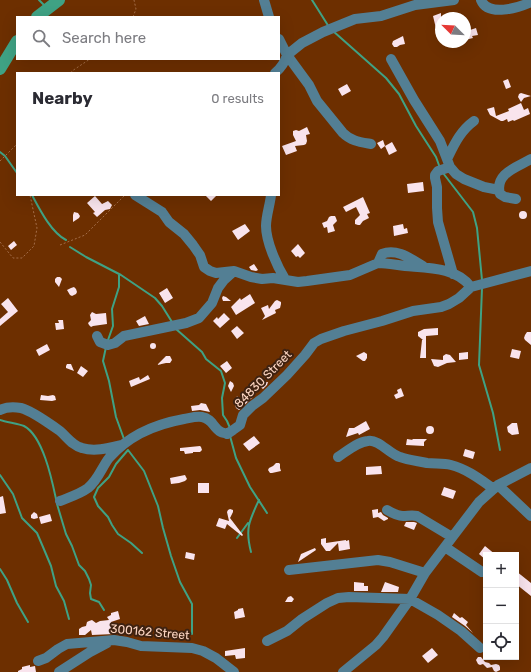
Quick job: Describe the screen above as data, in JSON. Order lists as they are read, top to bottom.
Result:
{
  "streets": {
    "street": ["84830 Street", "300162 Street"]
  },
  "north": "top left",
  "page": {
    "search": "Search here",
    "heading": ["Nearby", "0 results"],
    "map_buttons": ["+", "−"]
  }
}
